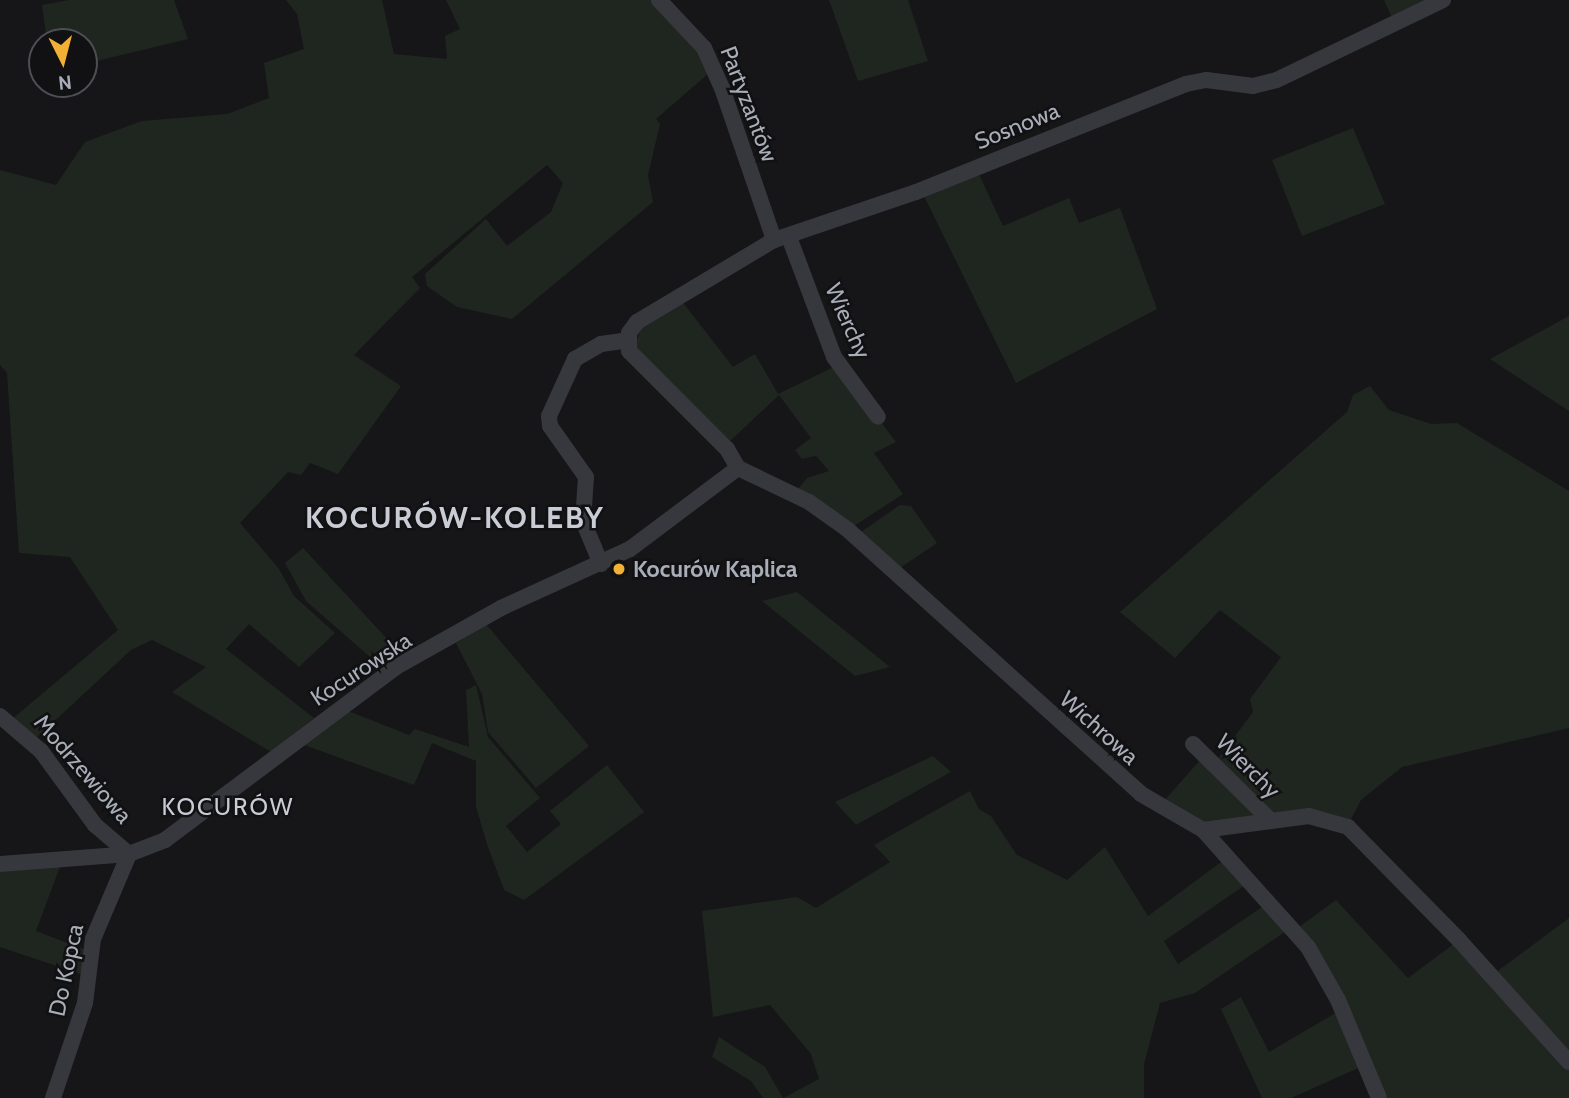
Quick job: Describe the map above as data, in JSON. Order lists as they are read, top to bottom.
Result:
{
  "streets": {
    "street": [
      "Partyzantów",
      "Sosnowa",
      "Wierchy",
      "Kocurowska",
      "Wichrowa",
      "Modrzewiowa",
      "Do Kopca"
    ]
  },
  "crossings": [
    ["Partyzantów", "Sosnowa"],
    ["Partyzantów", "Wierchy"],
    ["Sosnowa", "Wierchy"],
    ["Sosnowa", "Wichrowa"],
    ["Kocurowska", "Wichrowa"],
    ["Kocurowska", "Modrzewiowa"],
    ["Kocurowska", "Do Kopca"],
    ["Modrzewiowa", "Do Kopca"]
  ],
  "districts": ["KOCURÓW-KOLEBY", "KOCURÓW"],
  "places": ["Kocurów Kaplica"],
  "north": "bottom"
}
